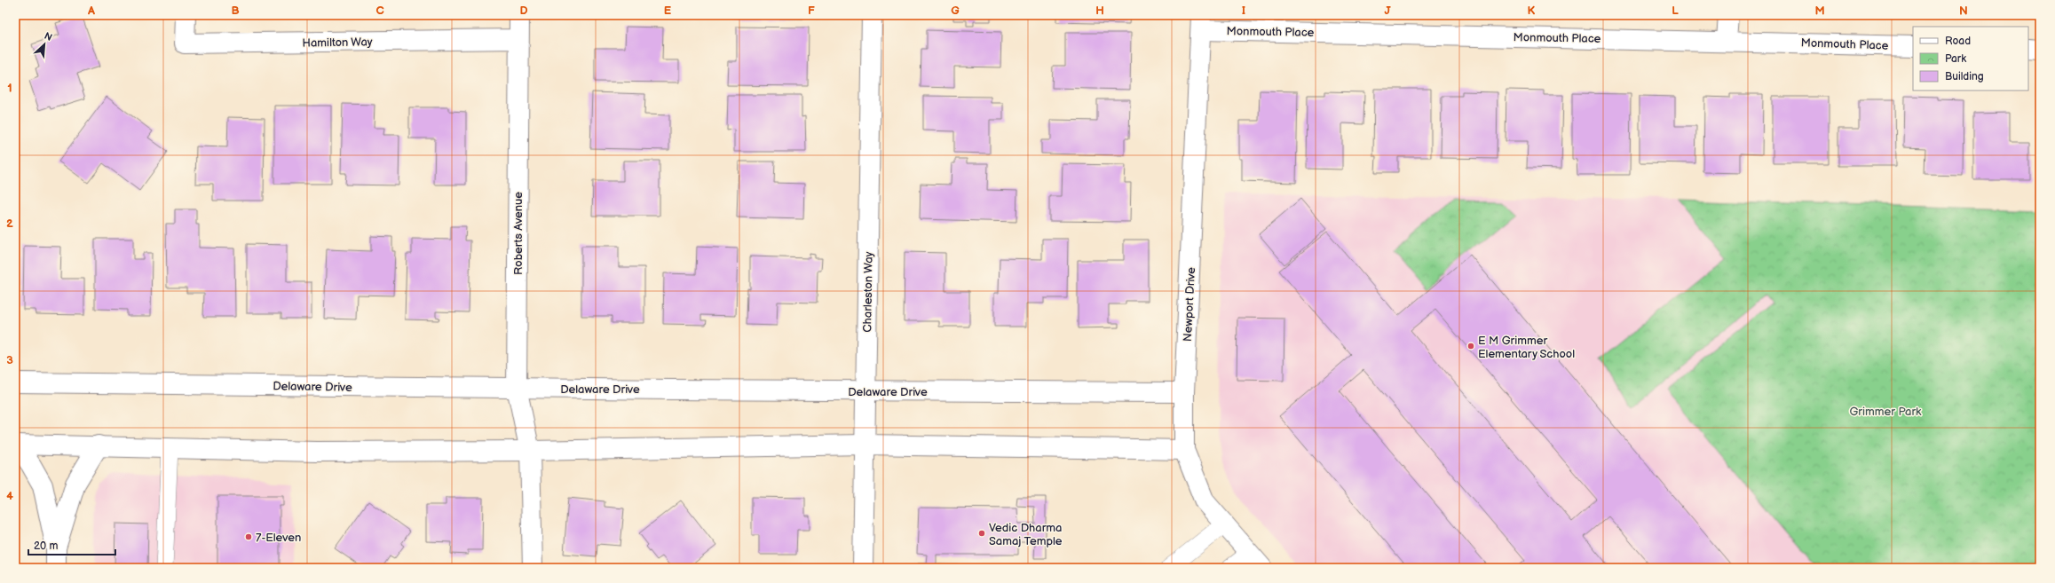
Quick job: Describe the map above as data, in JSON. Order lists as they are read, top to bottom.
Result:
{
  "streets": {
    "street": [
      "Monmouth Place",
      "Hamilton Way",
      "Roberts Avenue",
      "Charleston Way",
      "Newport Drive",
      "Delaware Drive"
    ]
  },
  "crossings": [
    ["Monmouth Place", "Newport Drive"],
    ["Hamilton Way", "Roberts Avenue"],
    ["Roberts Avenue", "Delaware Drive"],
    ["Charleston Way", "Delaware Drive"],
    ["Newport Drive", "Delaware Drive"]
  ],
  "parks": ["Grimmer Park"],
  "places": ["E M Grimmer Elementary School", "Vedic Dharma Samaj Temple", "7-Eleven"],
  "legend": ["Road", "Park", "Building"],
  "scale_bar": "20 m",
  "north": "top right",
  "grid": {
    "columns": [
      "A",
      "B",
      "C",
      "D",
      "E",
      "F",
      "G",
      "H",
      "I",
      "J",
      "K",
      "L",
      "M",
      "N"
    ],
    "rows": [
      "1",
      "2",
      "3",
      "4"
    ]
  }
}
